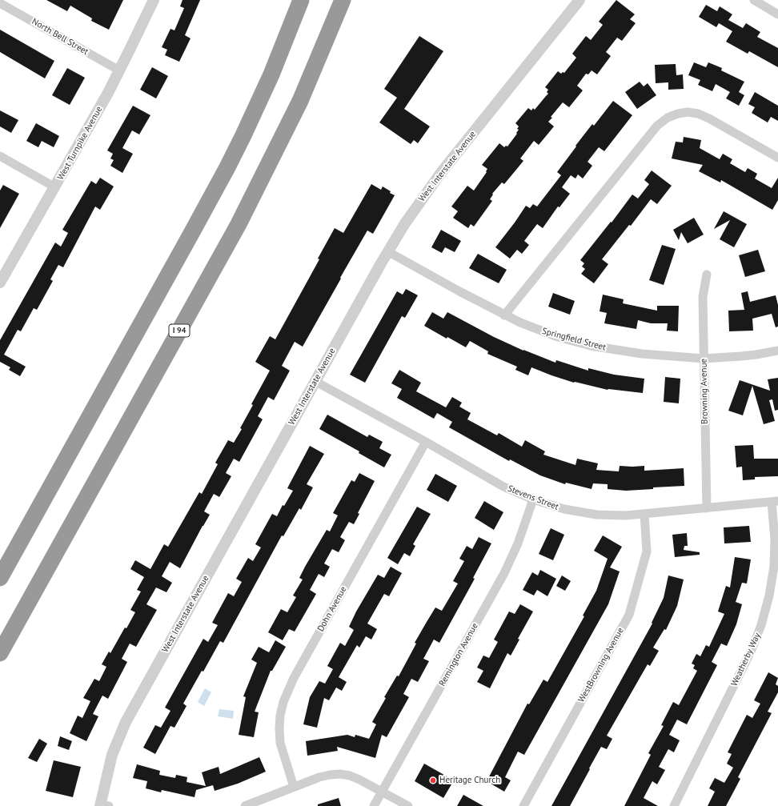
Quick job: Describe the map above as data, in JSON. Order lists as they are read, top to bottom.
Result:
{
  "streets": {
    "highway": ["I 94"],
    "street": [
      "North Bell Street",
      "West Turnpike Avenue",
      "West Interstate Avenue",
      "Springfield Street",
      "Browning Avenue",
      "Stevens Street",
      "Dohn Avenue",
      "Remington Avenue",
      "Weatherby Way",
      "WestBrowning Avenue"
    ]
  },
  "crossings": [
    ["North Bell Street", "West Turnpike Avenue"],
    ["West Interstate Avenue", "Springfield Street"],
    ["West Interstate Avenue", "Stevens Street"],
    ["Springfield Street", "Browning Avenue"],
    ["Browning Avenue", "Stevens Street"],
    ["Stevens Street", "Dohn Avenue"],
    ["Stevens Street", "Remington Avenue"],
    ["Stevens Street", "Weatherby Way"],
    ["Stevens Street", "WestBrowning Avenue"]
  ],
  "places": ["Heritage Church"]
}
